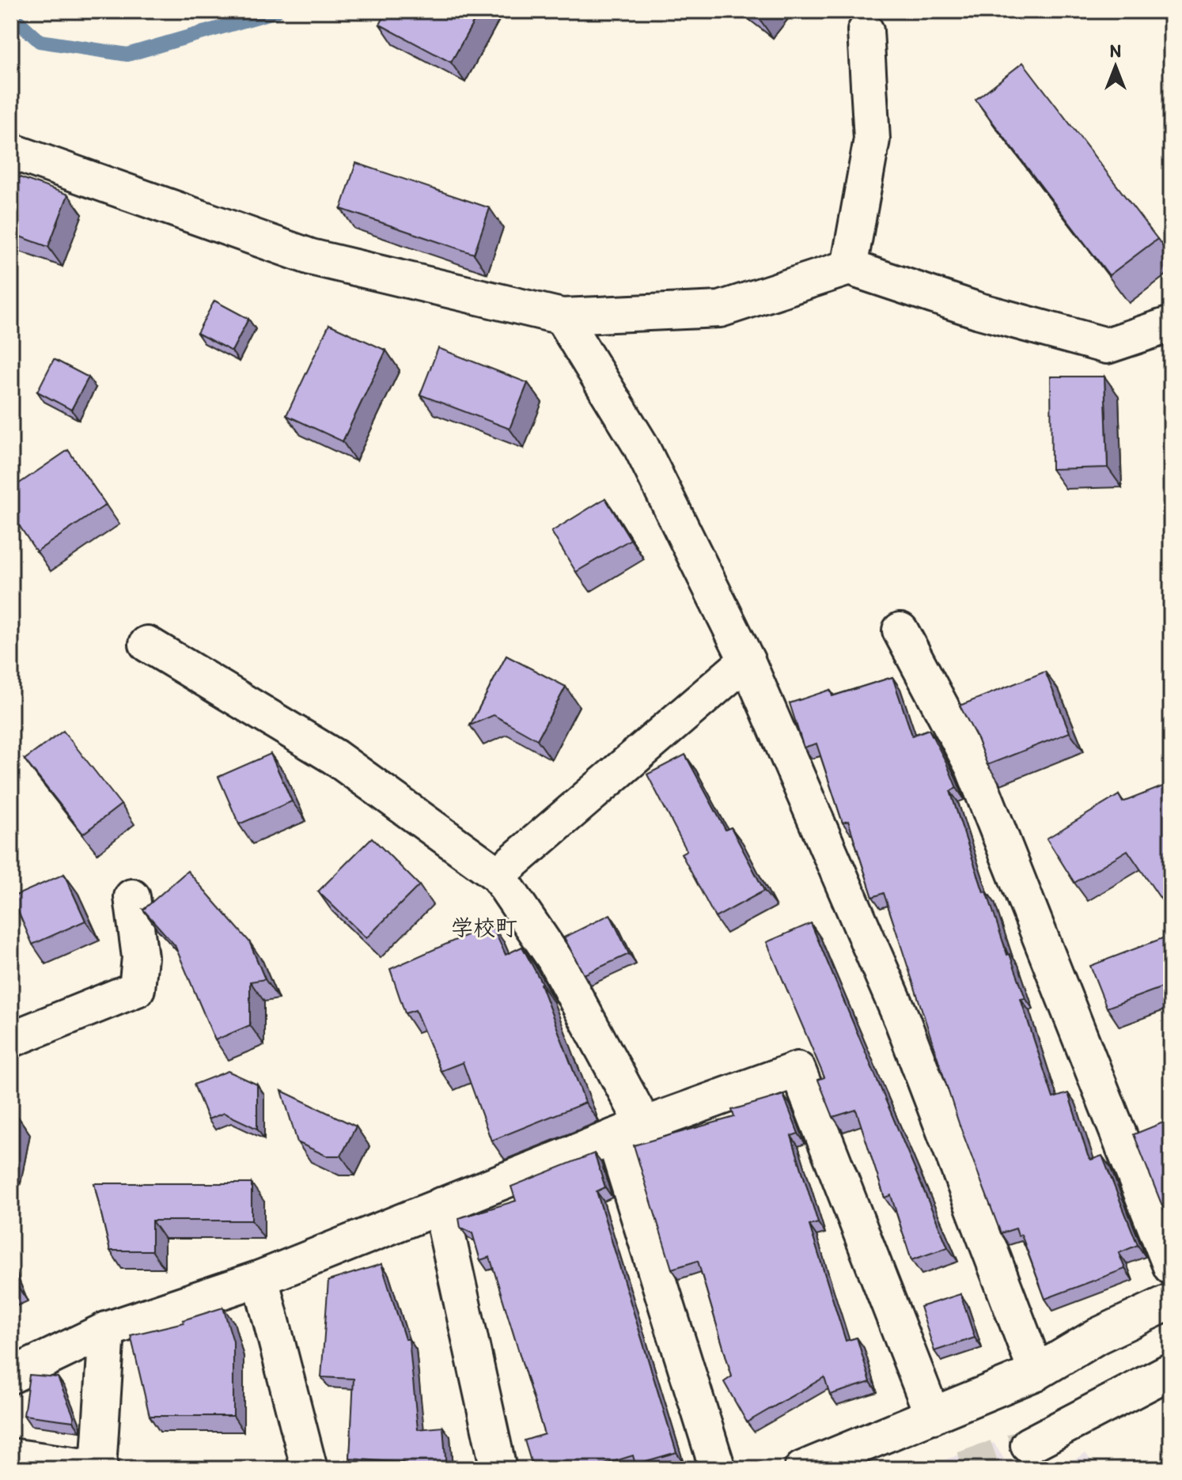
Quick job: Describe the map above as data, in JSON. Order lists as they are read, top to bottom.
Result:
{
  "districts": ["学校町"],
  "north": "top"
}
